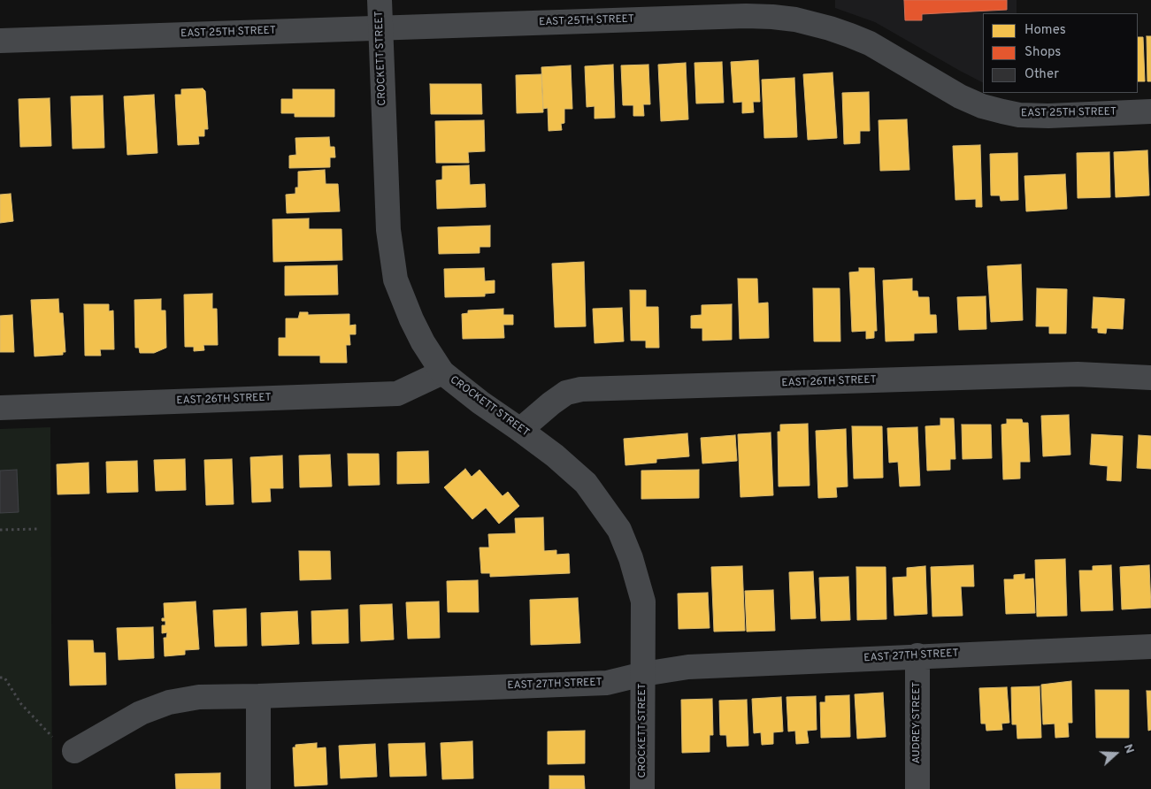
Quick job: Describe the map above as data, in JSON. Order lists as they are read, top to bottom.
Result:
{
  "streets": {
    "street": [
      "EAST 25TH STREET",
      "CROCKETT STREET",
      "EAST 26TH STREET",
      "EAST 27TH STREET",
      "AUDREY STREET"
    ]
  },
  "crossings": [
    ["EAST 25TH STREET", "CROCKETT STREET"],
    ["CROCKETT STREET", "EAST 26TH STREET"],
    ["CROCKETT STREET", "EAST 27TH STREET"],
    ["EAST 27TH STREET", "AUDREY STREET"]
  ],
  "legend": ["Homes", "Shops", "Other"],
  "north": "right"
}
